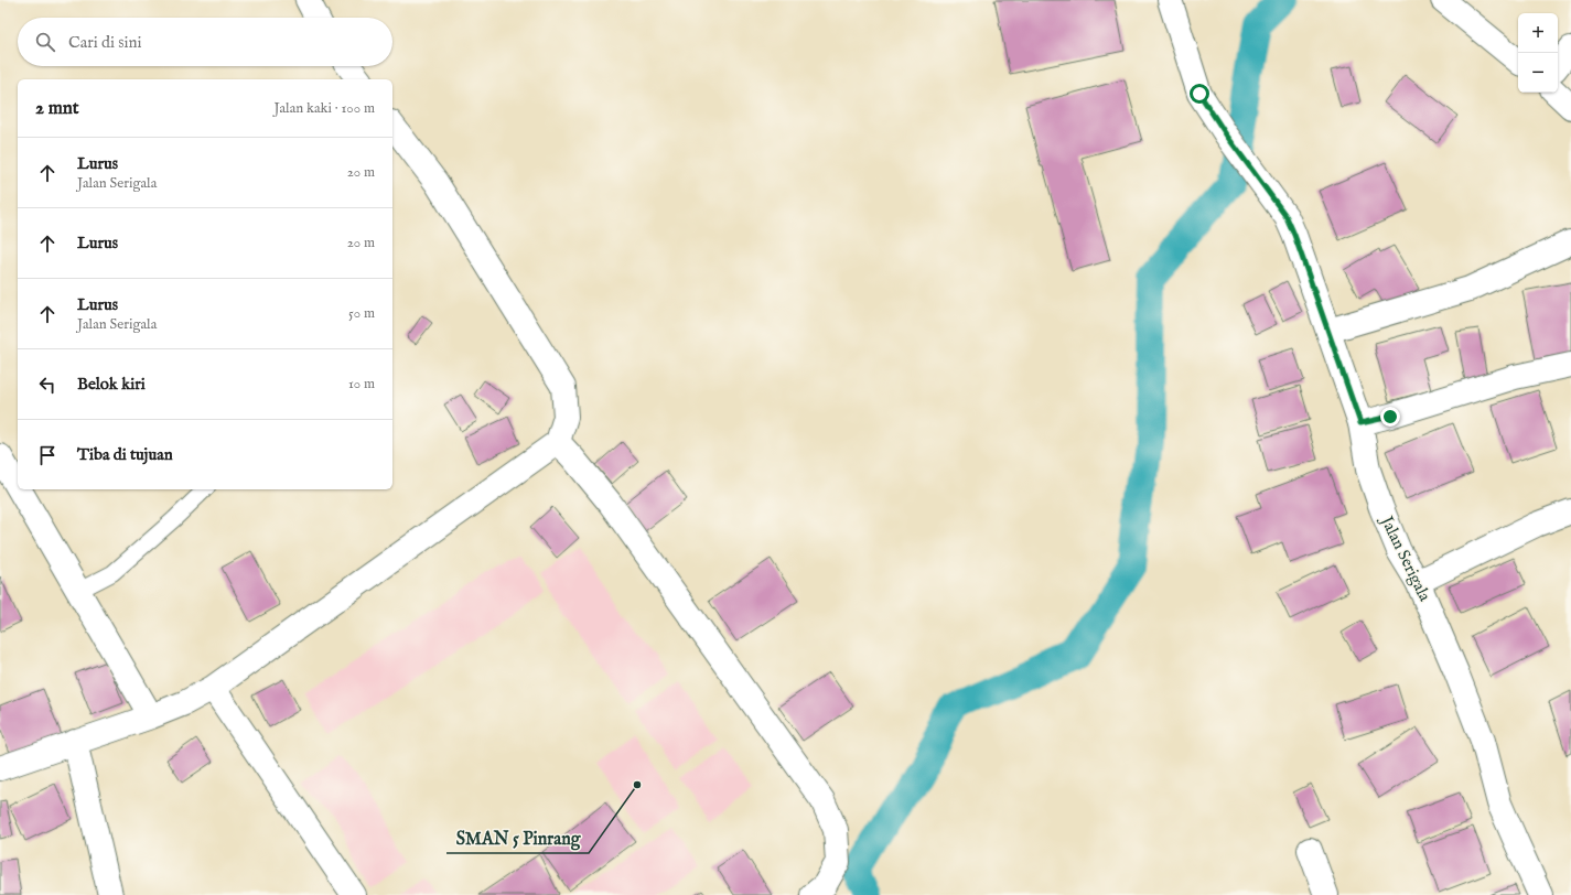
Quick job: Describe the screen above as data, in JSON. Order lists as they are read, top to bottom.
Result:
{
  "streets": {
    "street": ["Jalan Serigala"]
  },
  "places": ["SMAN 5 Pinrang"],
  "page": {
    "map_buttons": ["+", "−"],
    "search": "Cari di sini",
    "heading": ["2 mnt", "Jalan kaki · 100 m"],
    "list": [
      ["Lurus", "Jalan Serigala", "20 m"],
      ["Lurus", "20 m"],
      ["Lurus", "Jalan Serigala", "50 m"],
      ["Belok kiri", "10 m"],
      "Tiba di tujuan"
    ]
  }
}
